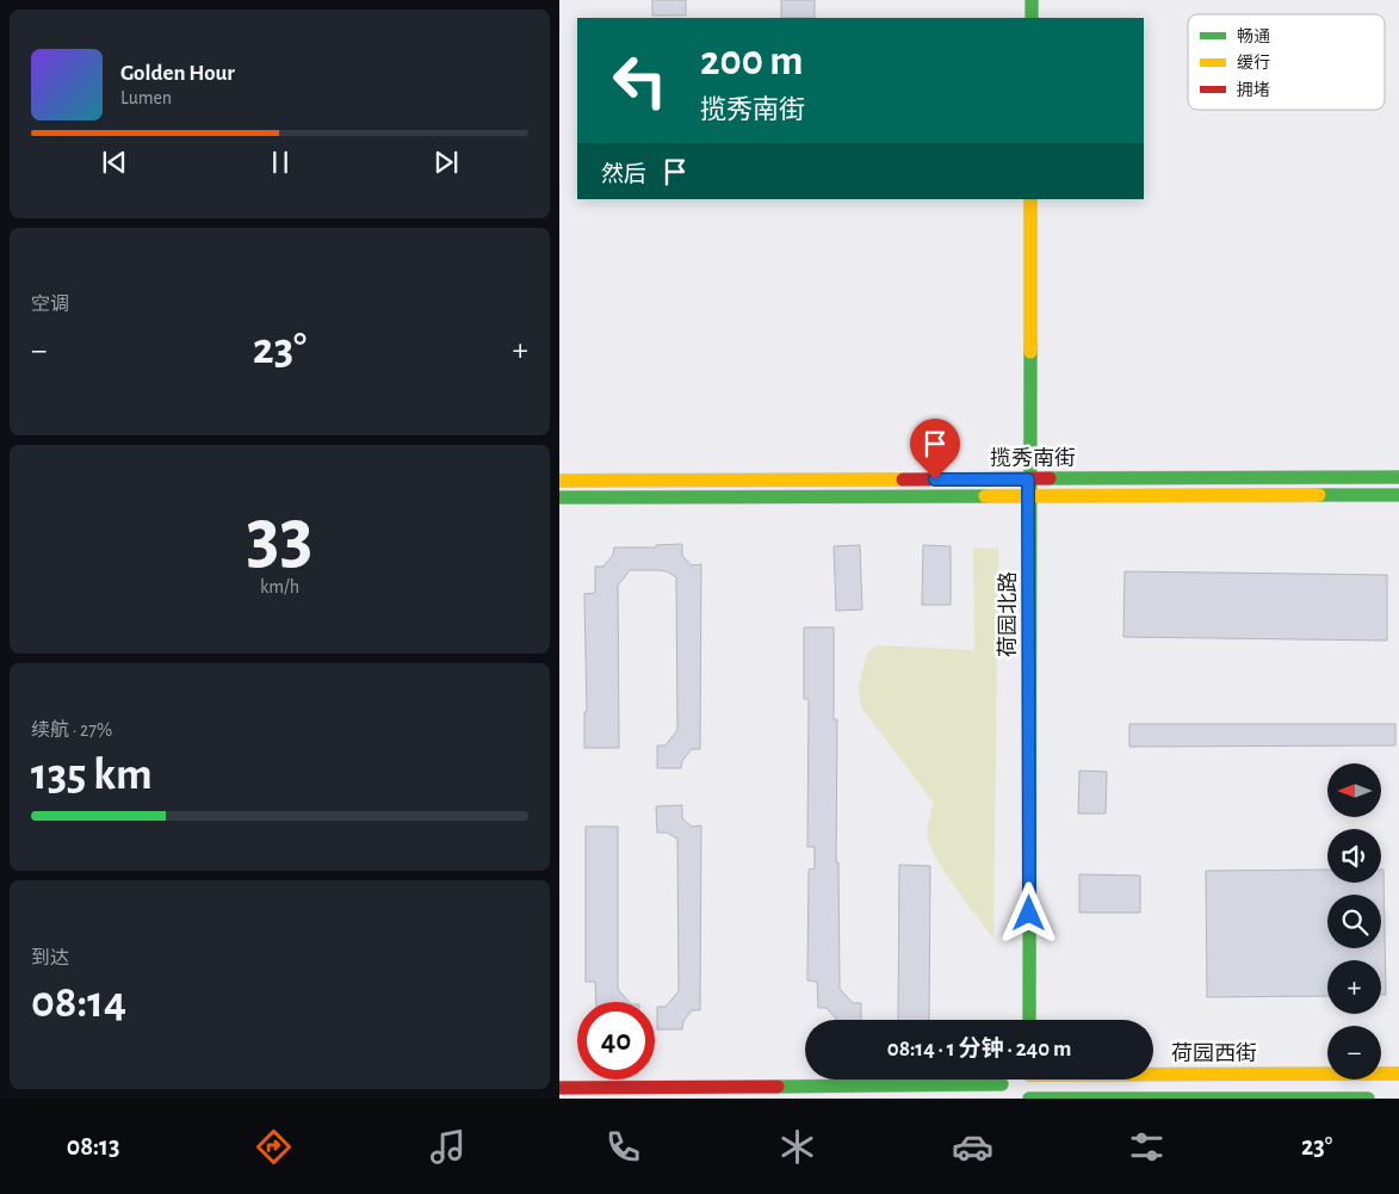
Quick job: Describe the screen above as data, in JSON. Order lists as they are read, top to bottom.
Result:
{
  "streets": {
    "street": ["揽秀南街", "荷园北路", "荷园西街"]
  },
  "crossings": [
    ["揽秀南街", "荷园北路"]
  ],
  "legend": ["畅通", "缓行", "拥堵"],
  "north": "left",
  "page": {
    "turn": ["200 m", "揽秀南街"],
    "song": ["Golden Hour", "Lumen"],
    "then": "然后",
    "tile": [
      "空调",
      ["33", "km/h"],
      ["续航 · 27%", "135 km"],
      ["到达", "08:14"]
    ],
    "heat": ["−", "23°", "+"],
    "map_buttons": ["+", "−"],
    "limit": "40",
    "trip": "08:14 · 1 分钟 · 240 m",
    "tabs": ["08:13", "23°"]
  }
}
